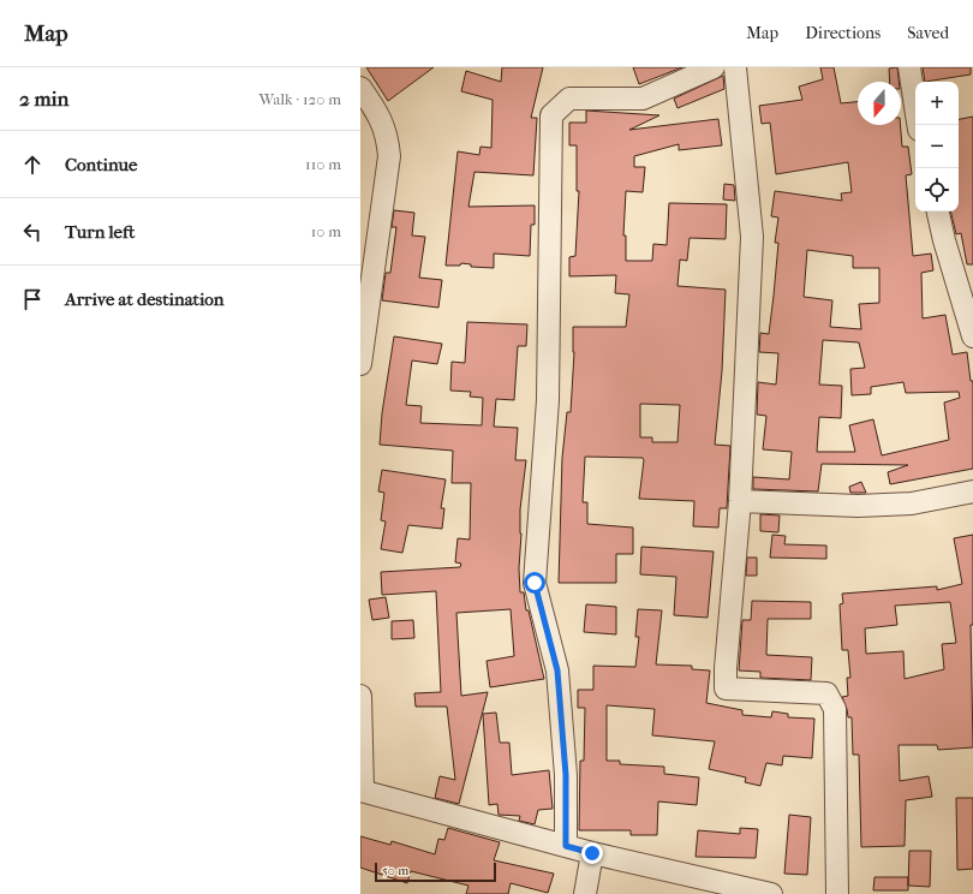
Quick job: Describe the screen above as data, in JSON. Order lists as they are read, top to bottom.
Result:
{
  "scale_bar": "50 m",
  "north": "bottom",
  "page": {
    "header": "Map",
    "nav": ["Map", "Directions", "Saved"],
    "heading": ["2 min", "Walk · 120 m"],
    "map_buttons": ["+", "−"],
    "list": [
      ["Continue", "110 m"],
      ["Turn left", "10 m"],
      "Arrive at destination"
    ],
    "scale": "50 m"
  }
}
